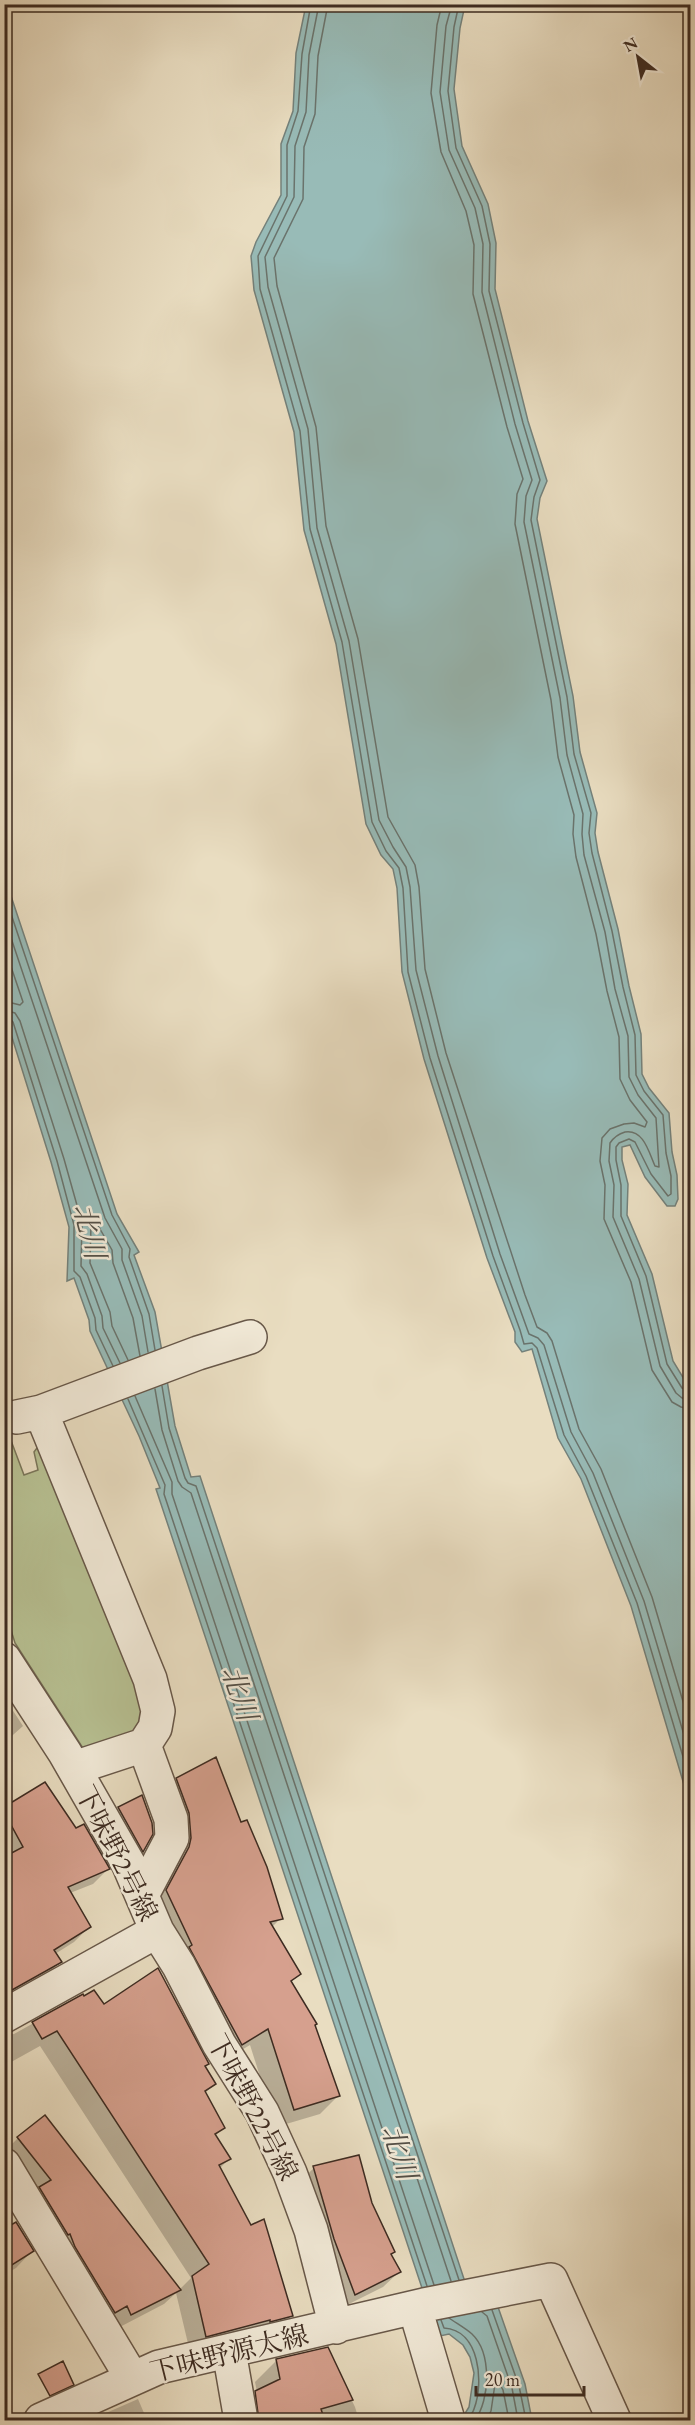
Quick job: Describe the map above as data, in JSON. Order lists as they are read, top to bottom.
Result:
{
  "streets": {
    "street": ["下味野2号線", "下味野22号線", "下味野源太線"]
  },
  "crossings": [
    ["下味野2号線", "下味野22号線"],
    ["下味野22号線", "下味野源太線"]
  ],
  "water": ["北川"],
  "scale_bar": "20 m",
  "north": "top left"
}
